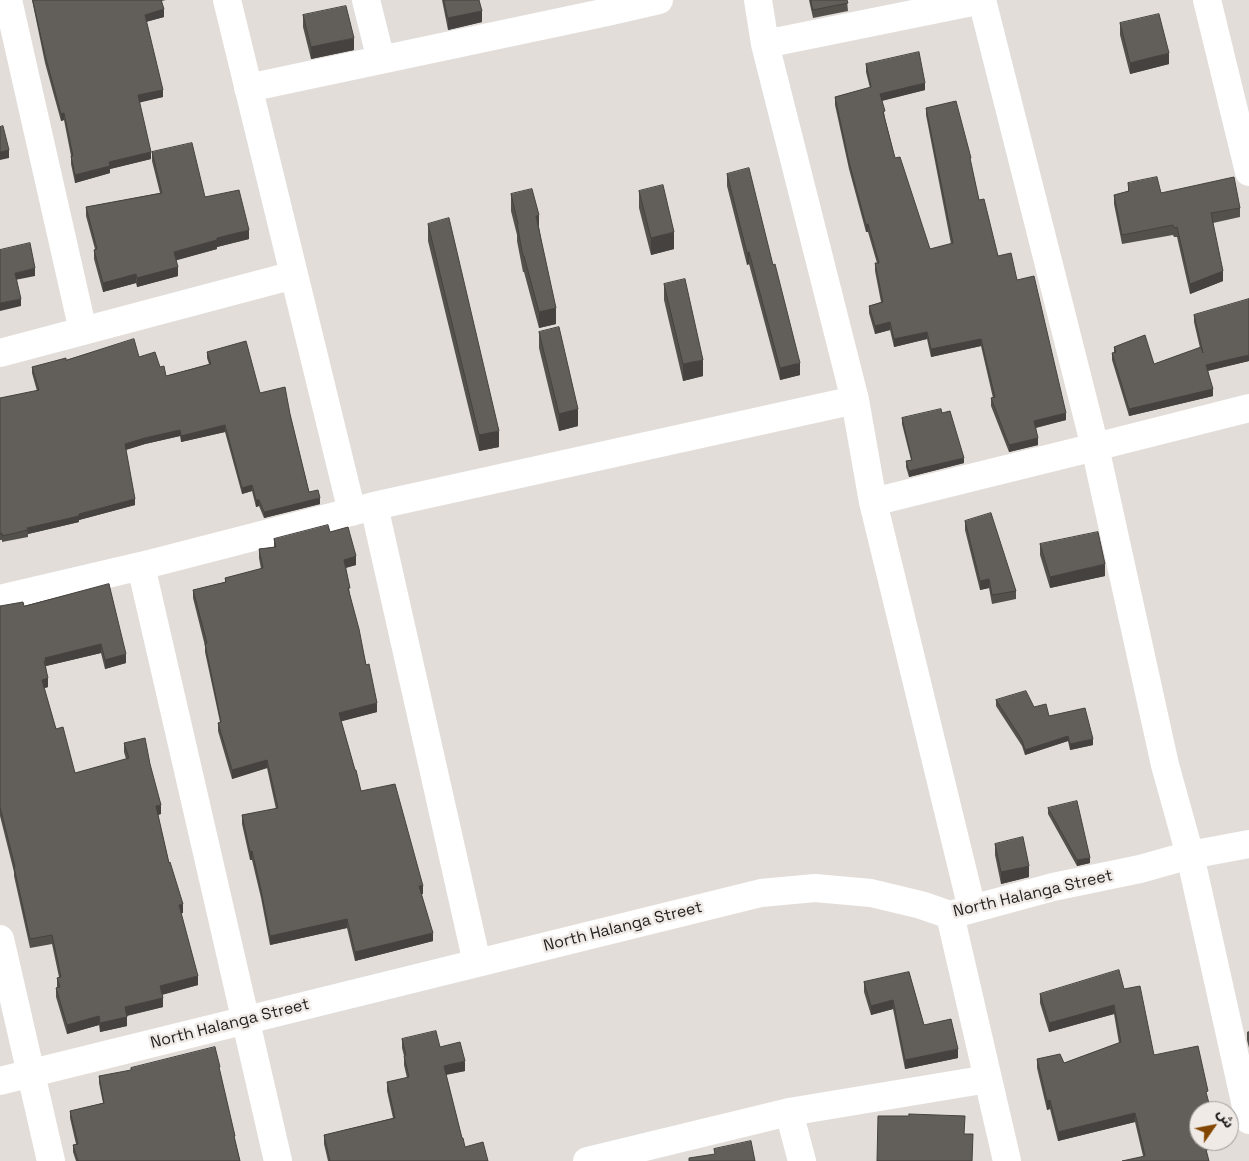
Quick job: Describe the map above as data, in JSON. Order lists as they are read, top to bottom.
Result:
{
  "streets": {
    "street": ["North Halanga Street"]
  },
  "north": "top right"
}
